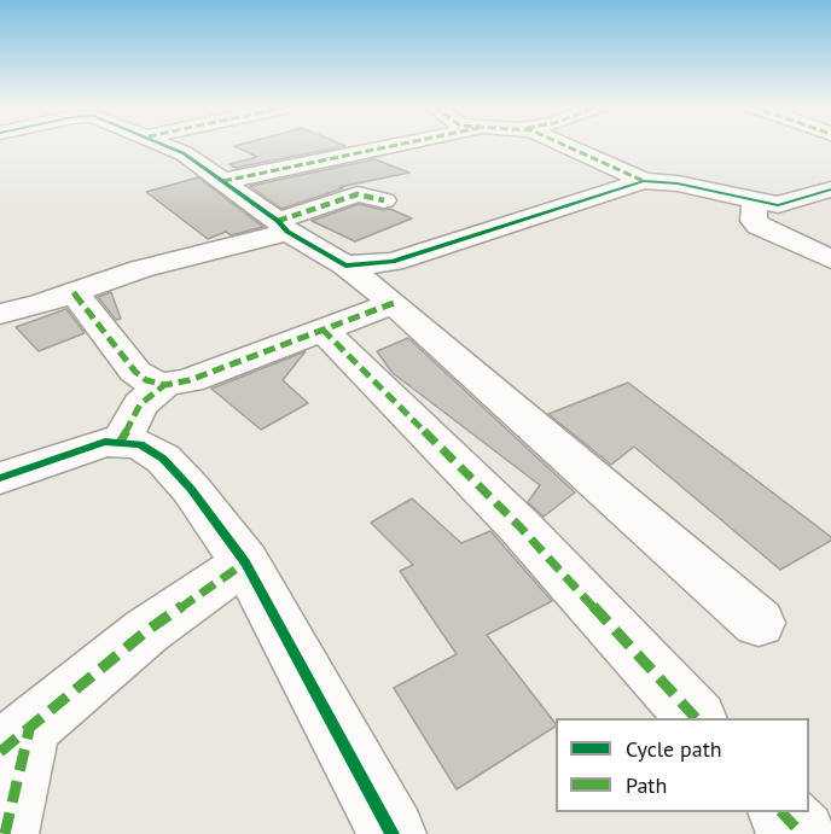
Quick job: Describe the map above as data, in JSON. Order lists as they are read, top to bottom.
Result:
{
  "legend": ["Cycle path", "Path"]
}
